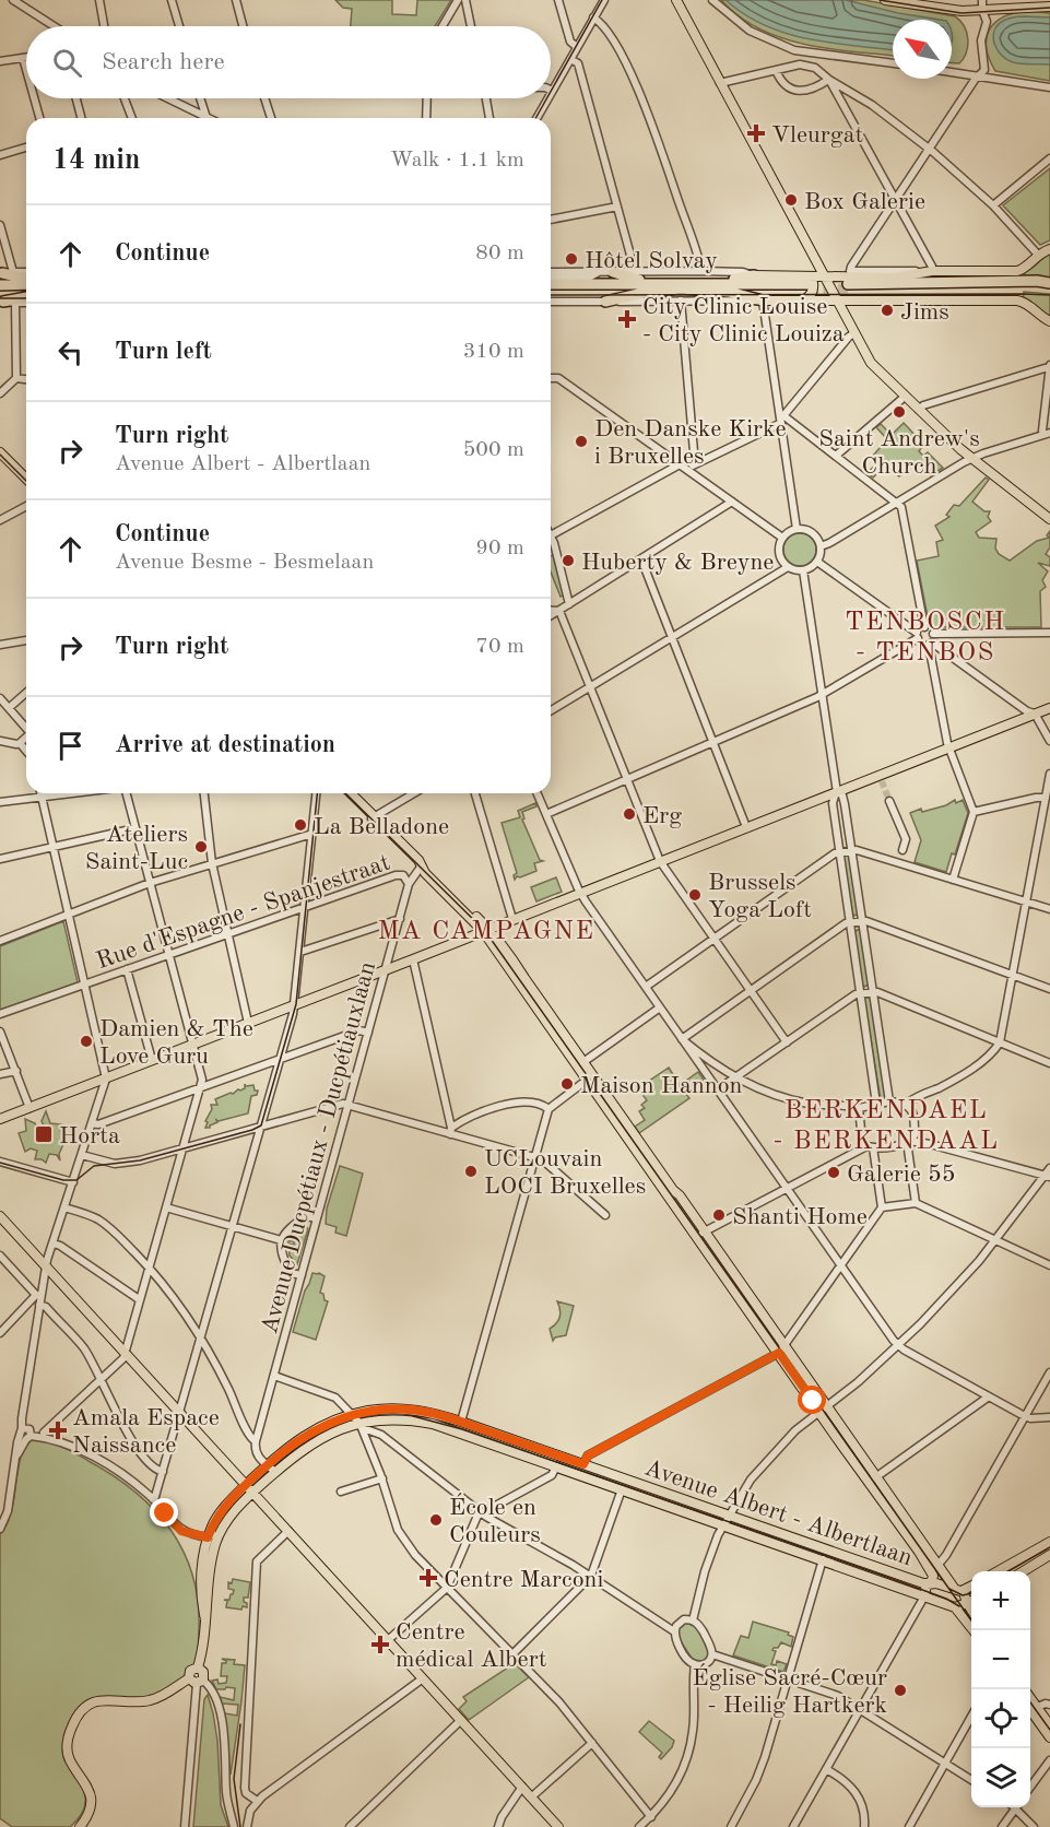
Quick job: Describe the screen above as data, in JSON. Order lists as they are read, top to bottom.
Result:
{
  "streets": {
    "main road": ["Avenue Albert - Albertlaan"],
    "street": ["Rue d'Espagne - Spanjestraat", "Avenue Ducpétiaux - Ducpétiauxlaan"]
  },
  "crossings": [
    ["Rue d'Espagne - Spanjestraat", "Avenue Ducpétiaux - Ducpétiauxlaan"]
  ],
  "districts": ["TENBOSCH - TENBOS", "MA CAMPAGNE", "BERKENDAEL - BERKENDAAL"],
  "places": {
    "health": [
      "Vleurgat",
      "City Clinic Louise - City Clinic Louiza",
      "Amala Espace Naissance",
      "Centre Marconi",
      "Centre médical Albert"
    ],
    "other": [
      "Box Galerie",
      "Hôtel Solvay",
      "Jims",
      "Saint Andrew's Church",
      "Den Danske Kirke i Bruxelles",
      "Huberty & Breyne",
      "Erg",
      "La Belladone",
      "Ateliers Saint-Luc",
      "Brussels Yoga Loft",
      "Damien & The Love Guru",
      "Maison Hannon",
      "UCLouvain LOCI Bruxelles",
      "Galerie 55",
      "Shanti Home",
      "École en Couleurs",
      "Église Sacré-Cœur - Heilig Hartkerk"
    ],
    "transit": ["Horta"]
  },
  "north": "top left",
  "page": {
    "search": "Search here",
    "heading": ["14 min", "Walk · 1.1 km"],
    "list": [
      ["Continue", "80 m"],
      ["Turn left", "310 m"],
      ["Turn right", "Avenue Albert - Albertlaan", "500 m"],
      ["Continue", "Avenue Besme - Besmelaan", "90 m"],
      ["Turn right", "70 m"],
      "Arrive at destination"
    ],
    "map_buttons": ["+", "−"]
  }
}
